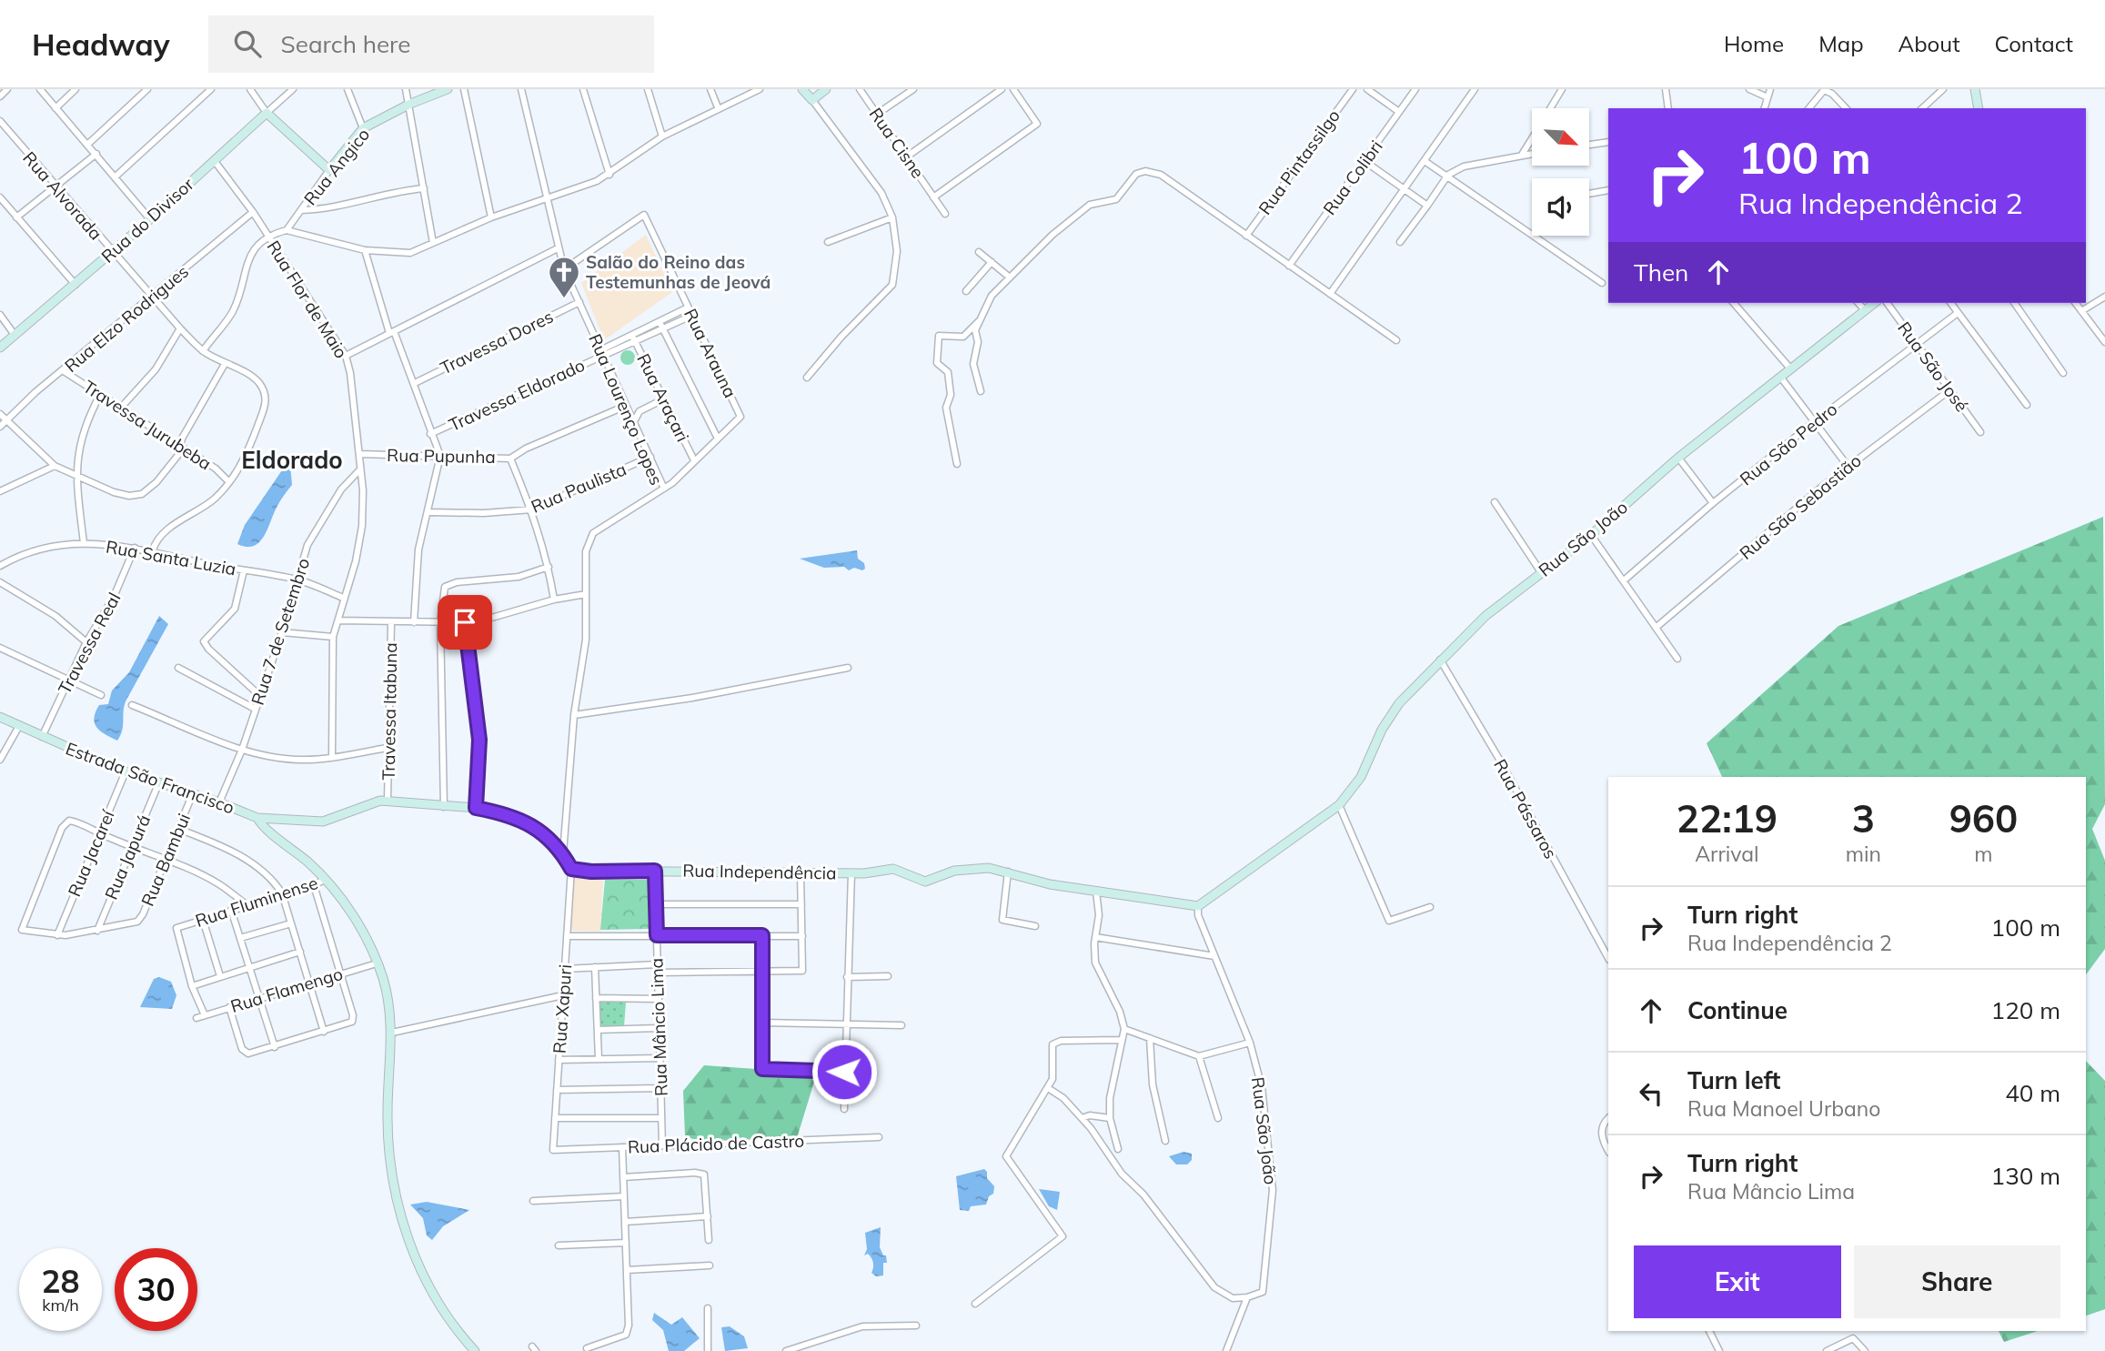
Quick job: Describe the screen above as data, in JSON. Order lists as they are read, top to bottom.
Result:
{
  "streets": {
    "street": [
      "Rua Cisne",
      "Rua Pintassilgo",
      "Rua Angico",
      "Rua Colibri",
      "Rua Alvorada",
      "Rua do Divisor",
      "Rua Flor de Maio",
      "Rua Elzo Rodrigues",
      "Travessa Dores",
      "Rua Arauna",
      "Rua São José",
      "Travessa Eldorado",
      "Rua Araçari",
      "Rua Lourenço Lopes",
      "Travessa Jurubeba",
      "Rua São Pedro",
      "Rua Pupunha",
      "Rua Paulista",
      "Rua São Sebastião",
      "Rua São João",
      "Rua Santa Luzia",
      "Rua 7 de Setembro",
      "Travessa Real",
      "Travessa Itabuna",
      "Estrada São Francisco",
      "Rua Pássaros",
      "Rua Jacareí",
      "Rua Japurá",
      "Rua Bambui",
      "Rua Independência",
      "Rua Fluminense",
      "Rua Flamengo",
      "Rua Xapuri",
      "Rua Mâncio Lima",
      "Rua Plácido de Castro"
    ]
  },
  "crossings": [
    ["Rua Alvorada", "Rua do Divisor"],
    ["Rua Alvorada", "Rua Elzo Rodrigues"],
    ["Rua Alvorada", "Travessa Jurubeba"],
    ["Rua Alvorada", "Rua Santa Luzia"],
    ["Rua do Divisor", "Rua Flor de Maio"],
    ["Rua Flor de Maio", "Rua Elzo Rodrigues"],
    ["Rua Flor de Maio", "Rua Pupunha"],
    ["Rua Flor de Maio", "Rua Santa Luzia"],
    ["Rua Flor de Maio", "Rua 7 de Setembro"],
    ["Rua Elzo Rodrigues", "Travessa Jurubeba"],
    ["Travessa Dores", "Rua Lourenço Lopes"],
    ["Rua Arauna", "Rua Lourenço Lopes"],
    ["Rua São José", "Rua São Pedro"],
    ["Rua São José", "Rua São Sebastião"],
    ["Travessa Eldorado", "Rua Lourenço Lopes"],
    ["Rua Lourenço Lopes", "Rua Pupunha"],
    ["Rua Lourenço Lopes", "Rua Paulista"],
    ["Rua Lourenço Lopes", "Estrada São Francisco"],
    ["Rua São João", "Rua Pássaros"],
    ["Rua Santa Luzia", "Rua 7 de Setembro"],
    ["Rua Santa Luzia", "Travessa Real"],
    ["Rua 7 de Setembro", "Estrada São Francisco"],
    ["Travessa Real", "Estrada São Francisco"],
    ["Travessa Itabuna", "Estrada São Francisco"],
    ["Estrada São Francisco", "Rua Jacareí"],
    ["Estrada São Francisco", "Rua Japurá"],
    ["Estrada São Francisco", "Rua Bambui"],
    ["Rua Jacareí", "Rua Bambui"],
    ["Rua Japurá", "Rua Bambui"],
    ["Rua Independência", "Rua Xapuri"],
    ["Rua Independência", "Rua Mâncio Lima"],
    ["Rua Xapuri", "Rua Plácido de Castro"],
    ["Rua Mâncio Lima", "Rua Plácido de Castro"]
  ],
  "districts": ["Eldorado"],
  "places": {
    "church": ["Salão do Reino das Testemunhas de Jeová"]
  },
  "north": "bottom right",
  "page": {
    "header": "Headway",
    "search": "Search here",
    "nav": [
      "Home",
      "Map",
      "About",
      "Contact"
    ],
    "turn": ["100 m", "Rua Independência 2"],
    "then": "Then",
    "eta": [
      "22:19",
      "Arrival",
      "3",
      "min",
      "960",
      "m"
    ],
    "list": [
      {
        "name": "Turn right",
        "note": "Rua Independência 2",
        "value": "100 m"
      },
      {
        "name": "Continue",
        "value": "120 m"
      },
      {
        "name": "Turn left",
        "note": "Rua Manoel Urbano",
        "value": "40 m"
      },
      {
        "name": "Turn right",
        "note": "Rua Mâncio Lima",
        "value": "130 m"
      }
    ],
    "buttons": ["Exit", "Share"],
    "speed": "28 km/h",
    "limit": "30"
  }
}
